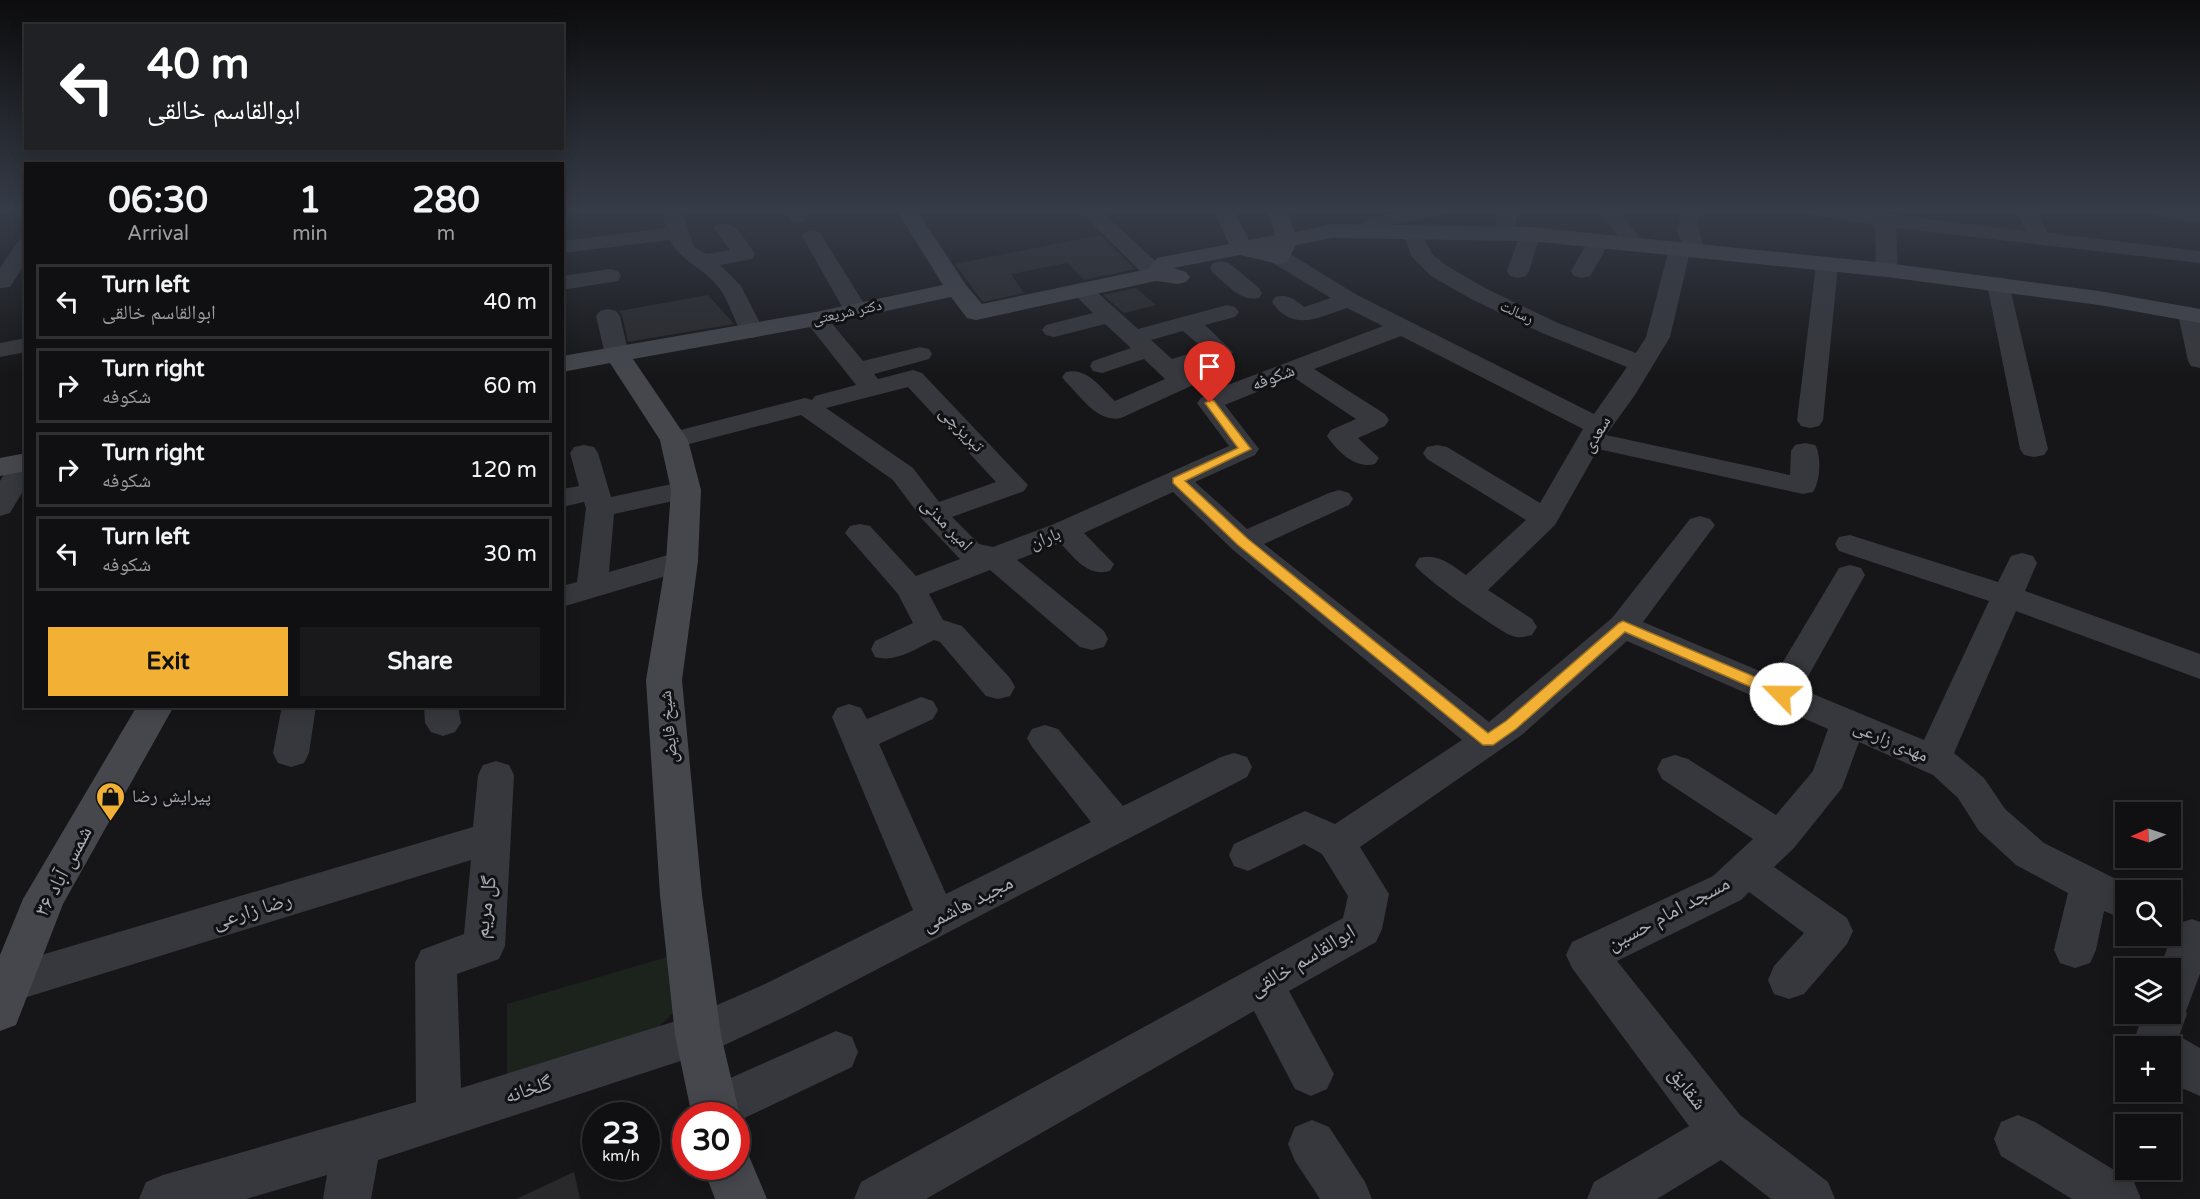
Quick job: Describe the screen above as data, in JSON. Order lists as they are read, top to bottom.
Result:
{
  "streets": {
    "street": [
      "دکتر شریعتی",
      "رسالت",
      "شکوفه",
      "تبریزچی",
      "سعدی",
      "امیر مدنی",
      "باران",
      "شیخ فایض",
      "مهدی زارعی",
      "شمس آباد ۳۶",
      "مجید هاشمی",
      "گل مریم",
      "رضا زارعی",
      "مسجد امام حسین",
      "ابوالقاسم خالقی",
      "شقایق",
      "گلخانه"
    ]
  },
  "crossings": [
    ["دکتر شریعتی", "شیخ فایض"],
    ["رسالت", "سعدی"],
    ["شکوفه", "باران"],
    ["تبریزچی", "امیر مدنی"],
    ["تبریزچی", "شیخ فایض"],
    ["امیر مدنی", "باران"],
    ["شیخ فایض", "مجید هاشمی"],
    ["شیخ فایض", "گلخانه"],
    ["مهدی زارعی", "مسجد امام حسین"],
    ["شمس آباد ۳۶", "رضا زارعی"],
    ["مجید هاشمی", "گلخانه"],
    ["گل مریم", "رضا زارعی"],
    ["گل مریم", "گلخانه"],
    ["مسجد امام حسین", "شقایق"]
  ],
  "places": {
    "shop": ["پیرایش رضا"]
  },
  "north": "left",
  "page": {
    "turn": ["40 m", "ابوالقاسم خالقی"],
    "eta": [
      "06:30",
      "Arrival",
      "1",
      "min",
      "280",
      "m"
    ],
    "list": [
      {
        "name": "Turn left",
        "note": "ابوالقاسم خالقی",
        "value": "40 m"
      },
      {
        "name": "Turn right",
        "note": "شکوفه",
        "value": "60 m"
      },
      {
        "name": "Turn right",
        "note": "شکوفه",
        "value": "120 m"
      },
      {
        "name": "Turn left",
        "note": "شکوفه",
        "value": "30 m"
      }
    ],
    "buttons": ["Exit", "Share"],
    "map_buttons": ["+", "−"],
    "speed": "23 km/h",
    "limit": "30"
  }
}
